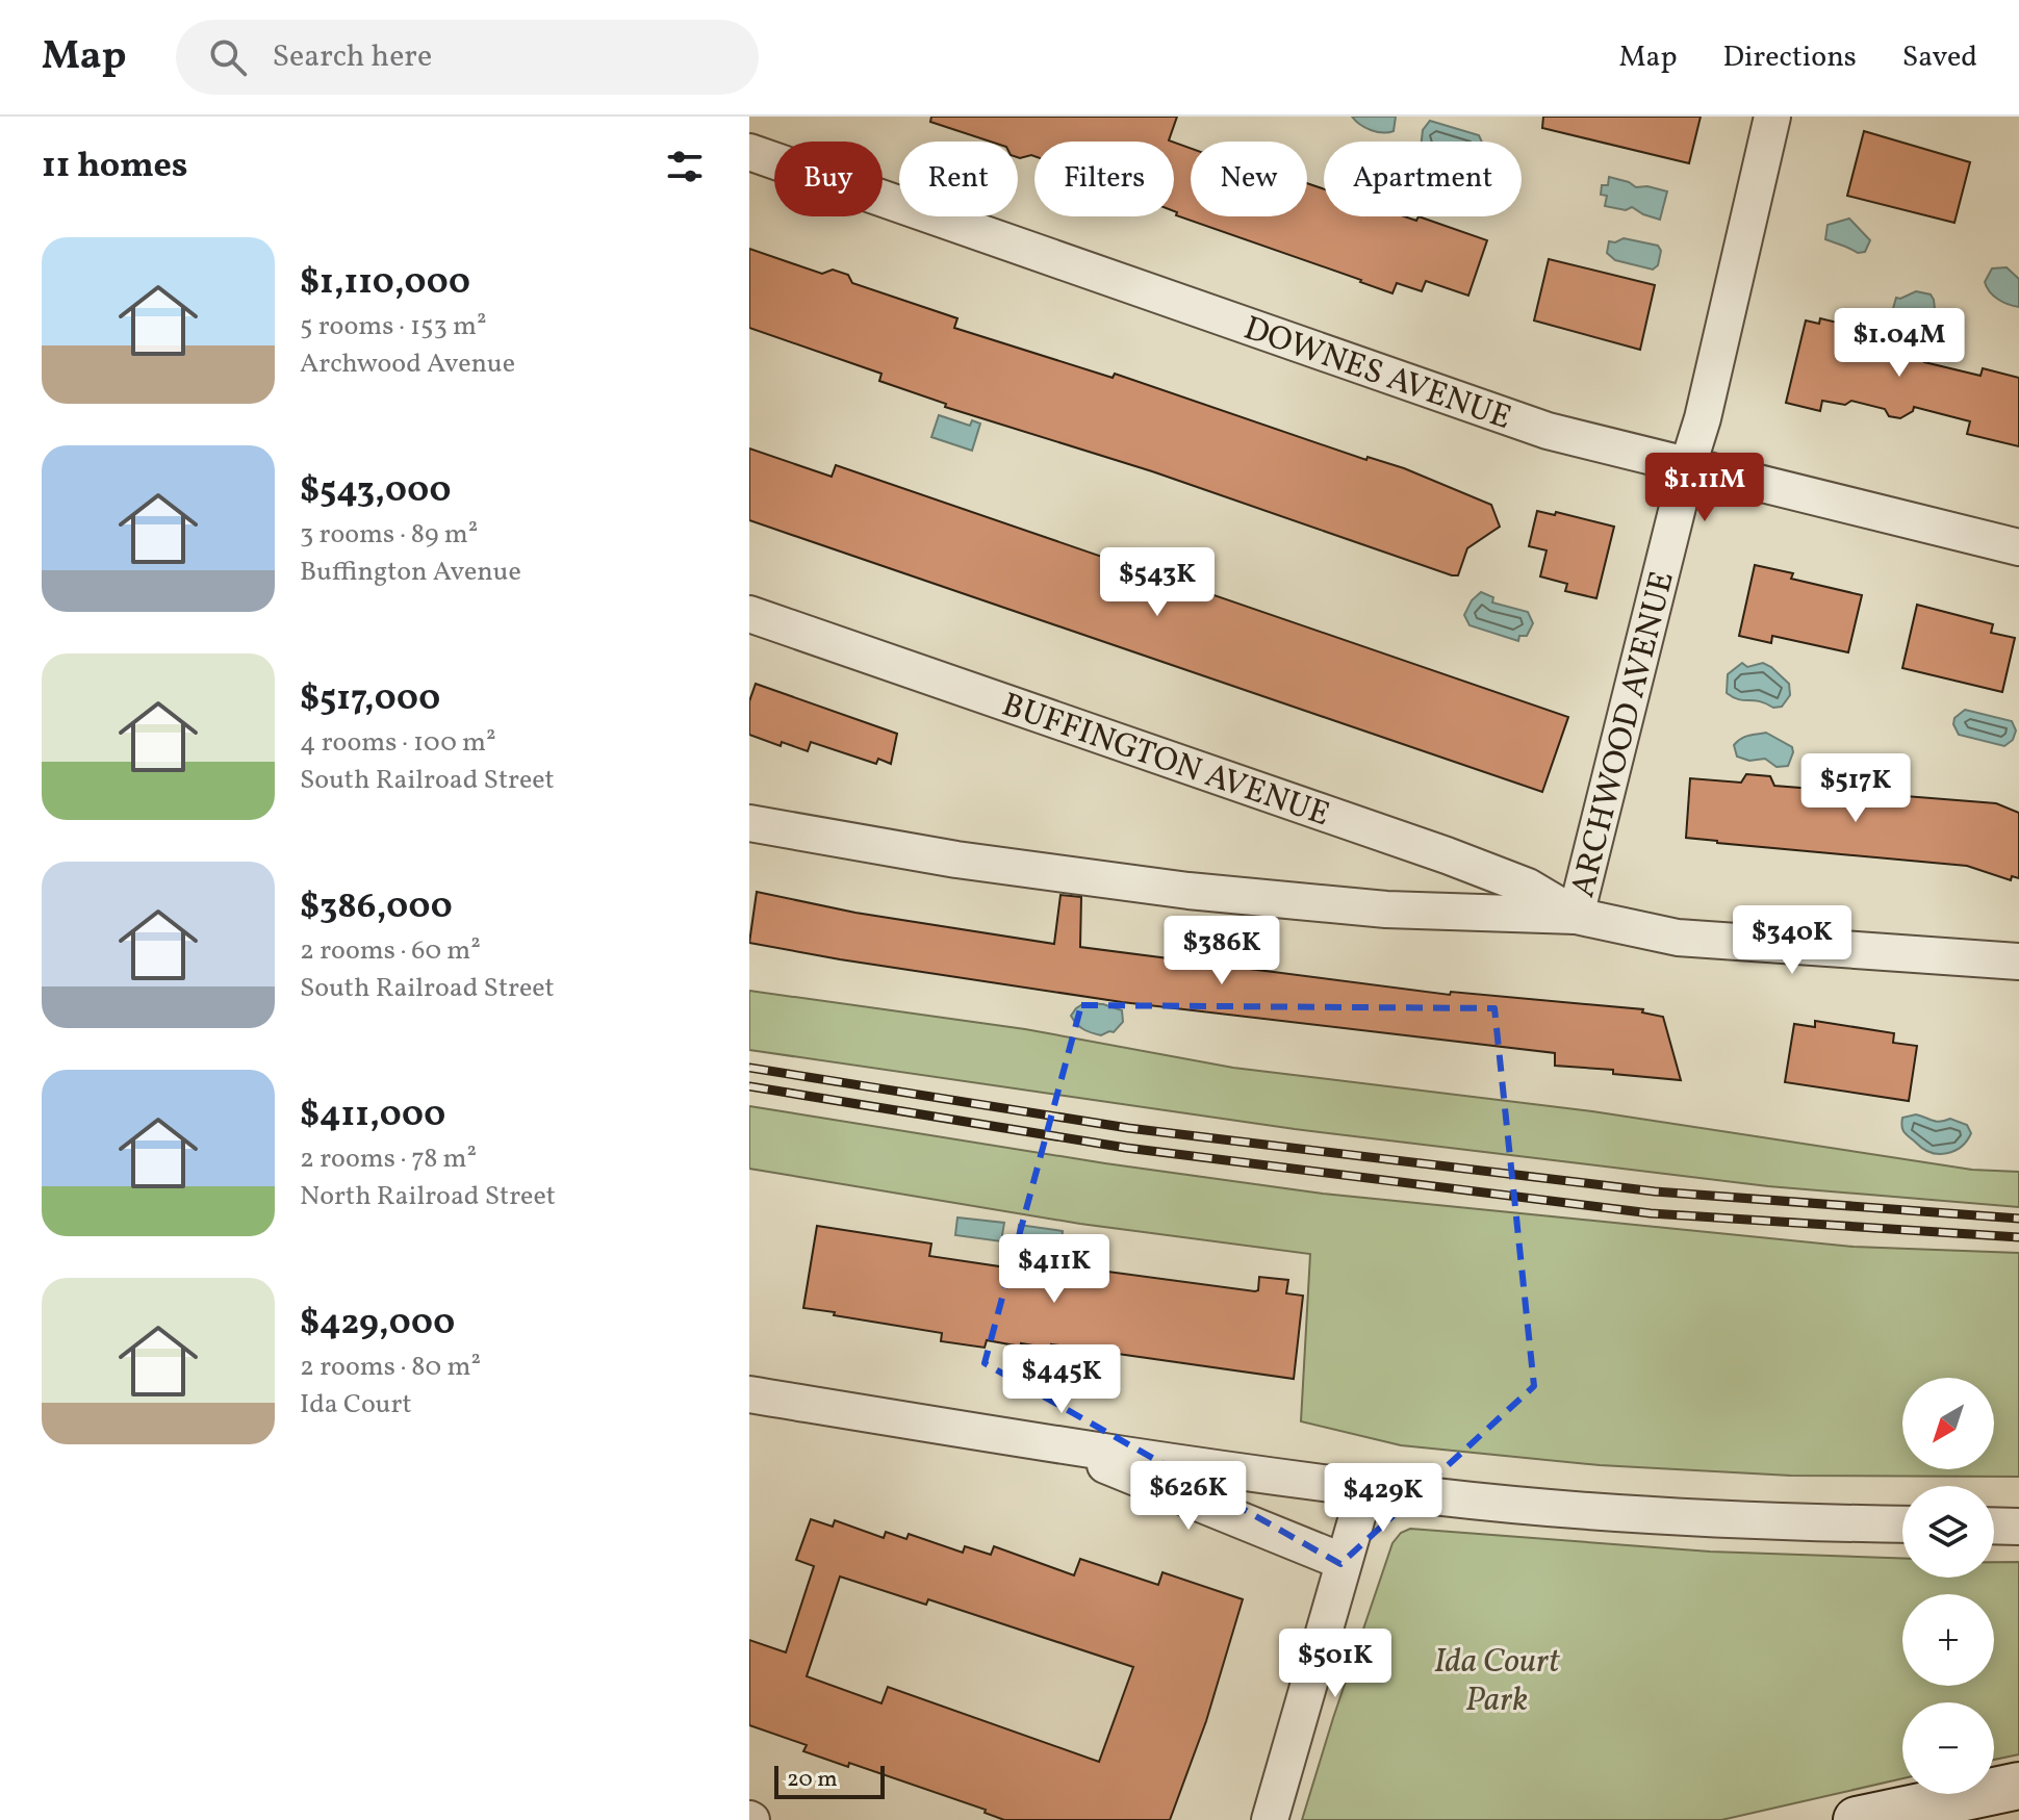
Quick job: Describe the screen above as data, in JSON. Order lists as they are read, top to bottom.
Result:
{
  "streets": {
    "street": ["DOWNES AVENUE", "ARCHWOOD AVENUE", "BUFFINGTON AVENUE"]
  },
  "crossings": [
    ["DOWNES AVENUE", "ARCHWOOD AVENUE"],
    ["ARCHWOOD AVENUE", "BUFFINGTON AVENUE"]
  ],
  "parks": ["Ida Court Park"],
  "scale_bar": "20 m",
  "north": "bottom left",
  "page": {
    "header": "Map",
    "search": "Search here",
    "nav": ["Map", "Directions", "Saved"],
    "heading": "11 homes",
    "chip": [
      "Buy",
      "Rent",
      "Filters",
      "New",
      "Apartment"
    ],
    "list": [
      {
        "name": "$1,110,000",
        "note": "5 rooms · 153 m² · Archwood Avenue"
      },
      {
        "name": "$543,000",
        "note": "3 rooms · 89 m² · Buffington Avenue"
      },
      {
        "name": "$517,000",
        "note": "4 rooms · 100 m² · South Railroad Street"
      },
      {
        "name": "$386,000",
        "note": "2 rooms · 60 m² · South Railroad Street"
      },
      {
        "name": "$411,000",
        "note": "2 rooms · 78 m² · North Railroad Street"
      },
      {
        "name": "$429,000",
        "note": "2 rooms · 80 m² · Ida Court"
      }
    ],
    "price": [
      "$1.04M",
      "$1.11M",
      "$543K",
      "$517K",
      "$340K",
      "$386K",
      "$411K",
      "$445K",
      "$626K",
      "$429K",
      "$501K"
    ],
    "map_buttons": ["+", "−"],
    "scale": "20 m"
  }
}
